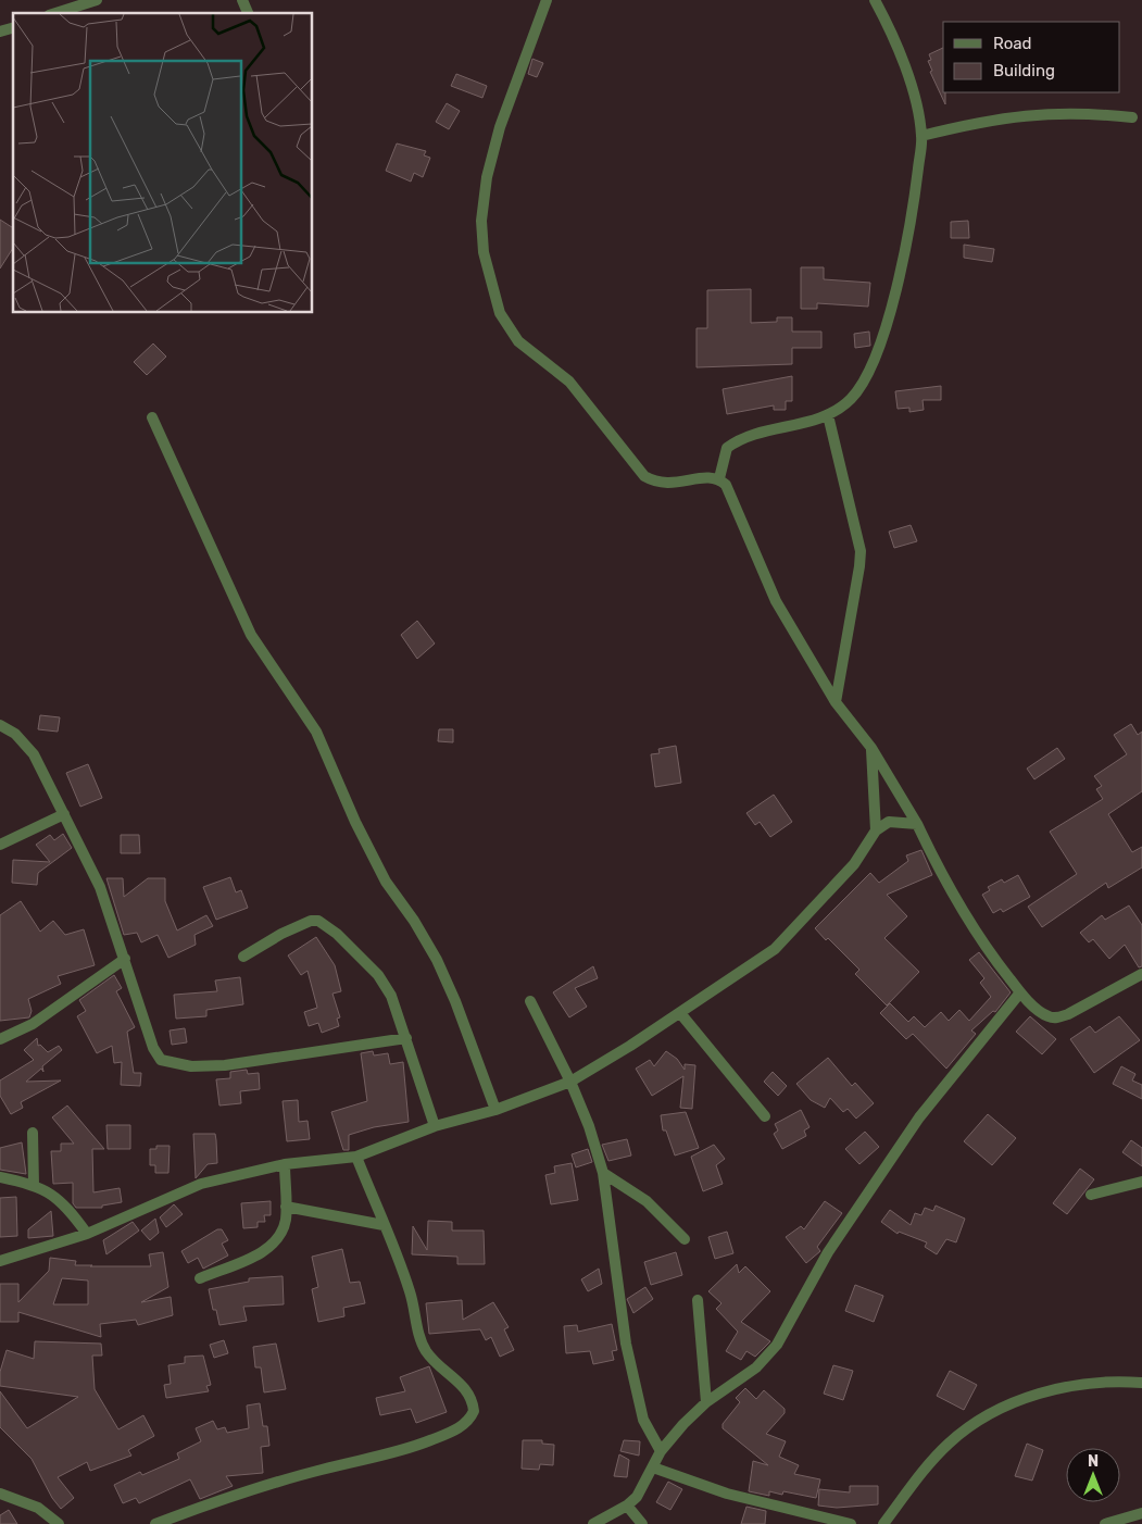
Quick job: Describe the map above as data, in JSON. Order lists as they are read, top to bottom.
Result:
{
  "legend": ["Road", "Building"],
  "north": "top"
}
